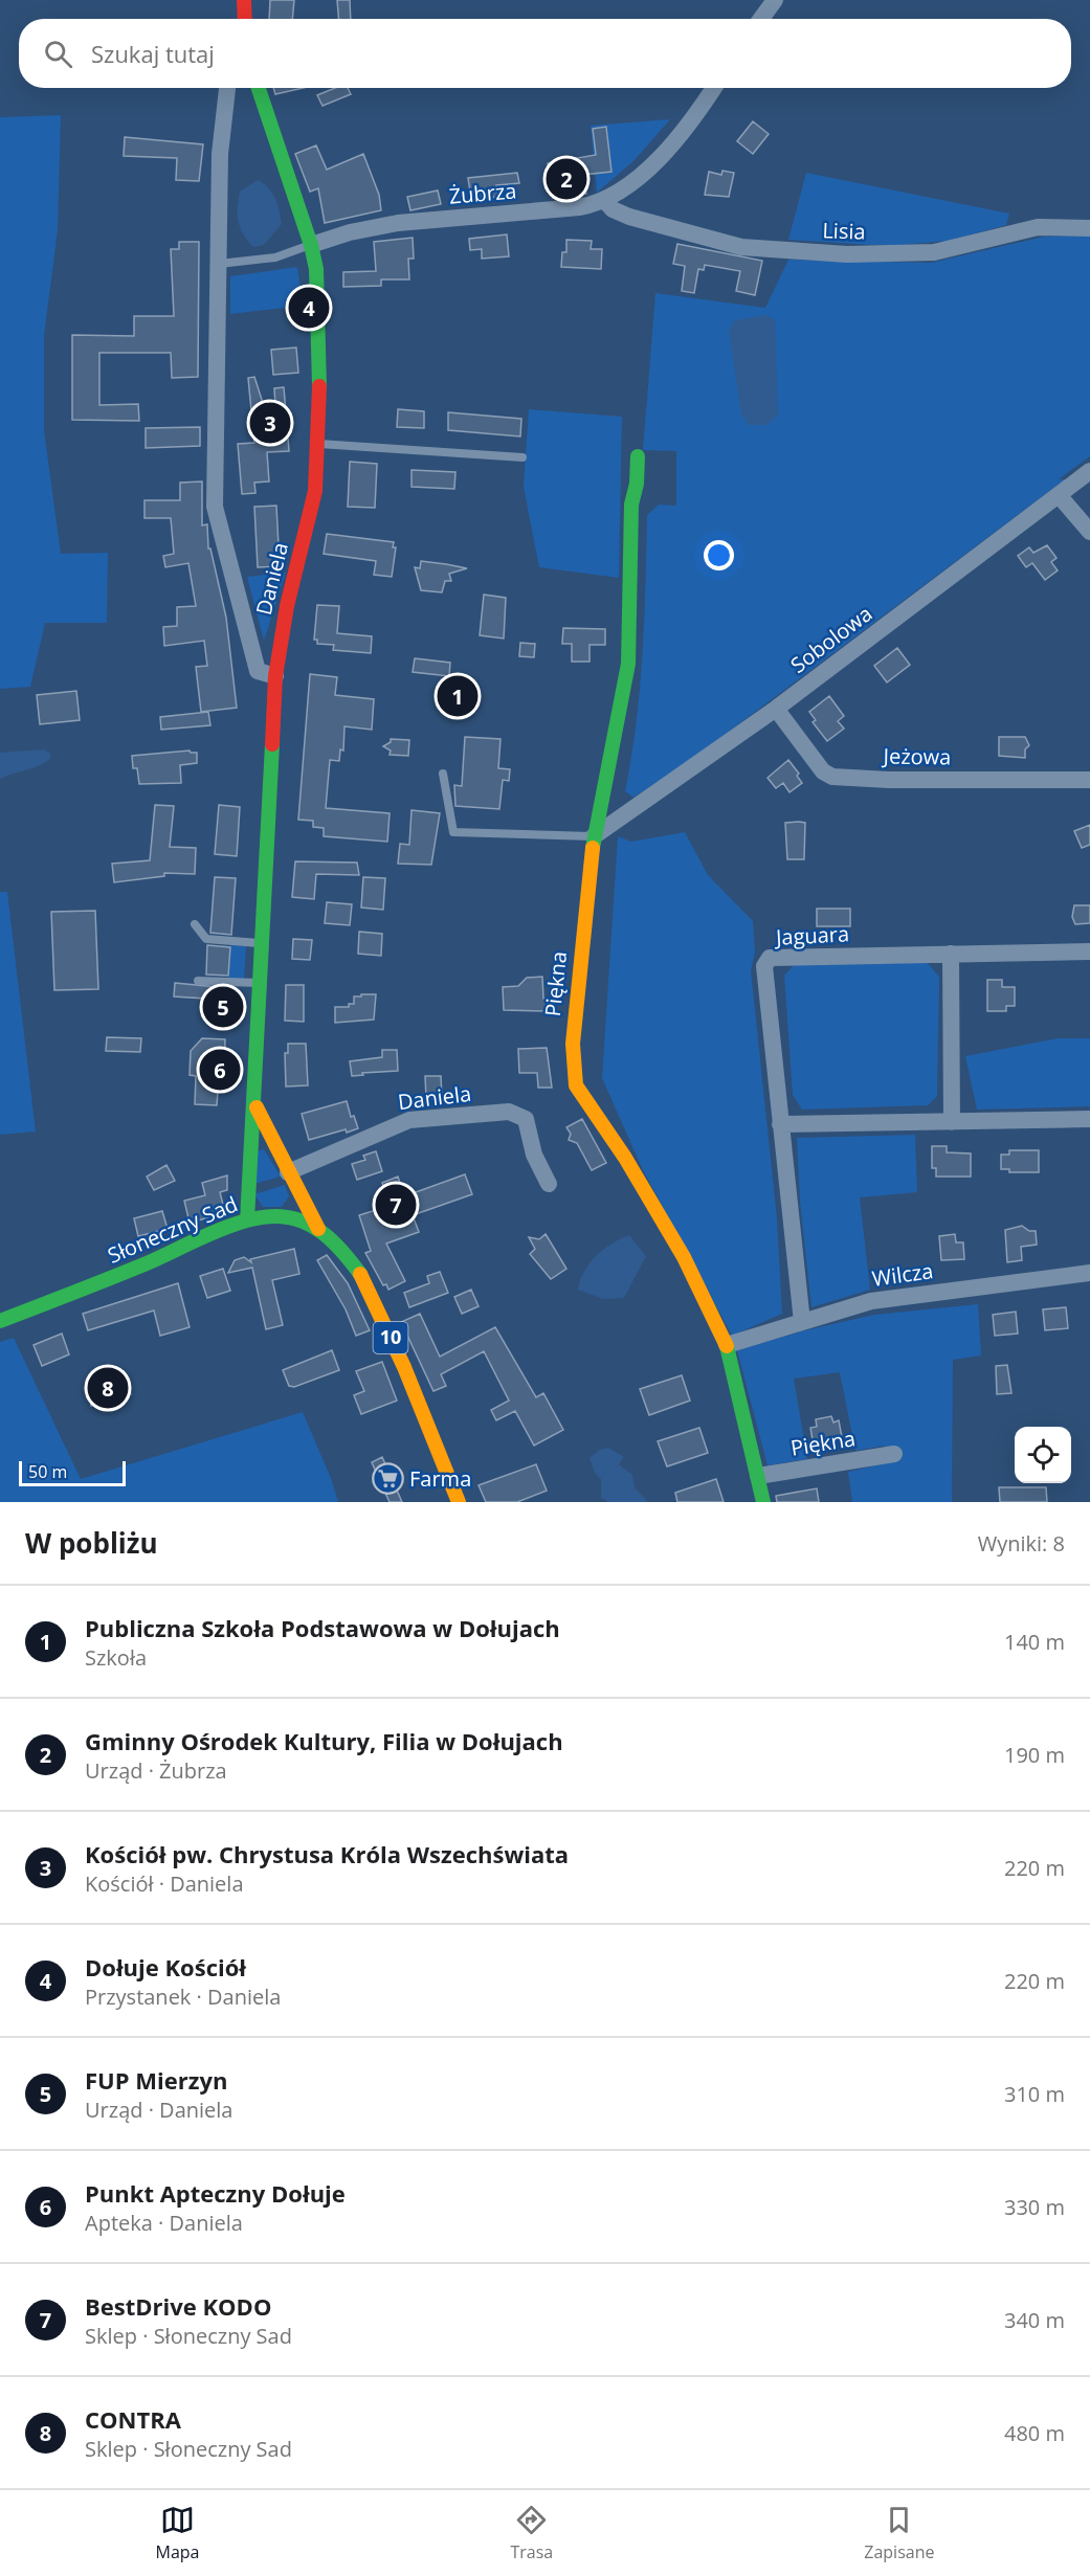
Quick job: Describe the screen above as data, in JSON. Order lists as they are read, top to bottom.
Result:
{
  "streets": {
    "street": [
      "Żubrza",
      "Lisia",
      "Daniela",
      "Sobolowa",
      "Jeżowa",
      "Jaguara",
      "Piękna",
      "Słoneczny Sad",
      "Wilcza",
      "10"
    ]
  },
  "crossings": [
    ["Żubrza", "Lisia"],
    ["Żubrza", "Daniela"],
    ["Daniela", "Słoneczny Sad"],
    ["Sobolowa", "Jeżowa"],
    ["Sobolowa", "Piękna"],
    ["Jaguara", "Wilcza"],
    ["Piękna", "Wilcza"]
  ],
  "places": {
    "supermarket": ["Farma"]
  },
  "scale_bar": "50 m",
  "page": {
    "search": "Szukaj tutaj",
    "pins": [
      "2",
      "4",
      "3",
      "1",
      "5",
      "6",
      "7",
      "8"
    ],
    "scale": "50 m",
    "heading": ["W pobliżu", "Wyniki: 8"],
    "list": [
      {
        "mark": "1",
        "name": "Publiczna Szkoła Podstawowa w Dołujach",
        "note": "Szkoła",
        "value": "140 m"
      },
      {
        "mark": "2",
        "name": "Gminny Ośrodek Kultury, Filia w Dołujach",
        "note": "Urząd · Żubrza",
        "value": "190 m"
      },
      {
        "mark": "3",
        "name": "Kościół pw. Chrystusa Króla Wszechświata",
        "note": "Kościół · Daniela",
        "value": "220 m"
      },
      {
        "mark": "4",
        "name": "Dołuje Kościół",
        "note": "Przystanek · Daniela",
        "value": "220 m"
      },
      {
        "mark": "5",
        "name": "FUP Mierzyn",
        "note": "Urząd · Daniela",
        "value": "310 m"
      },
      {
        "mark": "6",
        "name": "Punkt Apteczny Dołuje",
        "note": "Apteka · Daniela",
        "value": "330 m"
      },
      {
        "mark": "7",
        "name": "BestDrive KODO",
        "note": "Sklep · Słoneczny Sad",
        "value": "340 m"
      },
      {
        "mark": "8",
        "name": "CONTRA",
        "note": "Sklep · Słoneczny Sad",
        "value": "480 m"
      }
    ],
    "nav": ["Mapa", "Trasa", "Zapisane"]
  }
}
